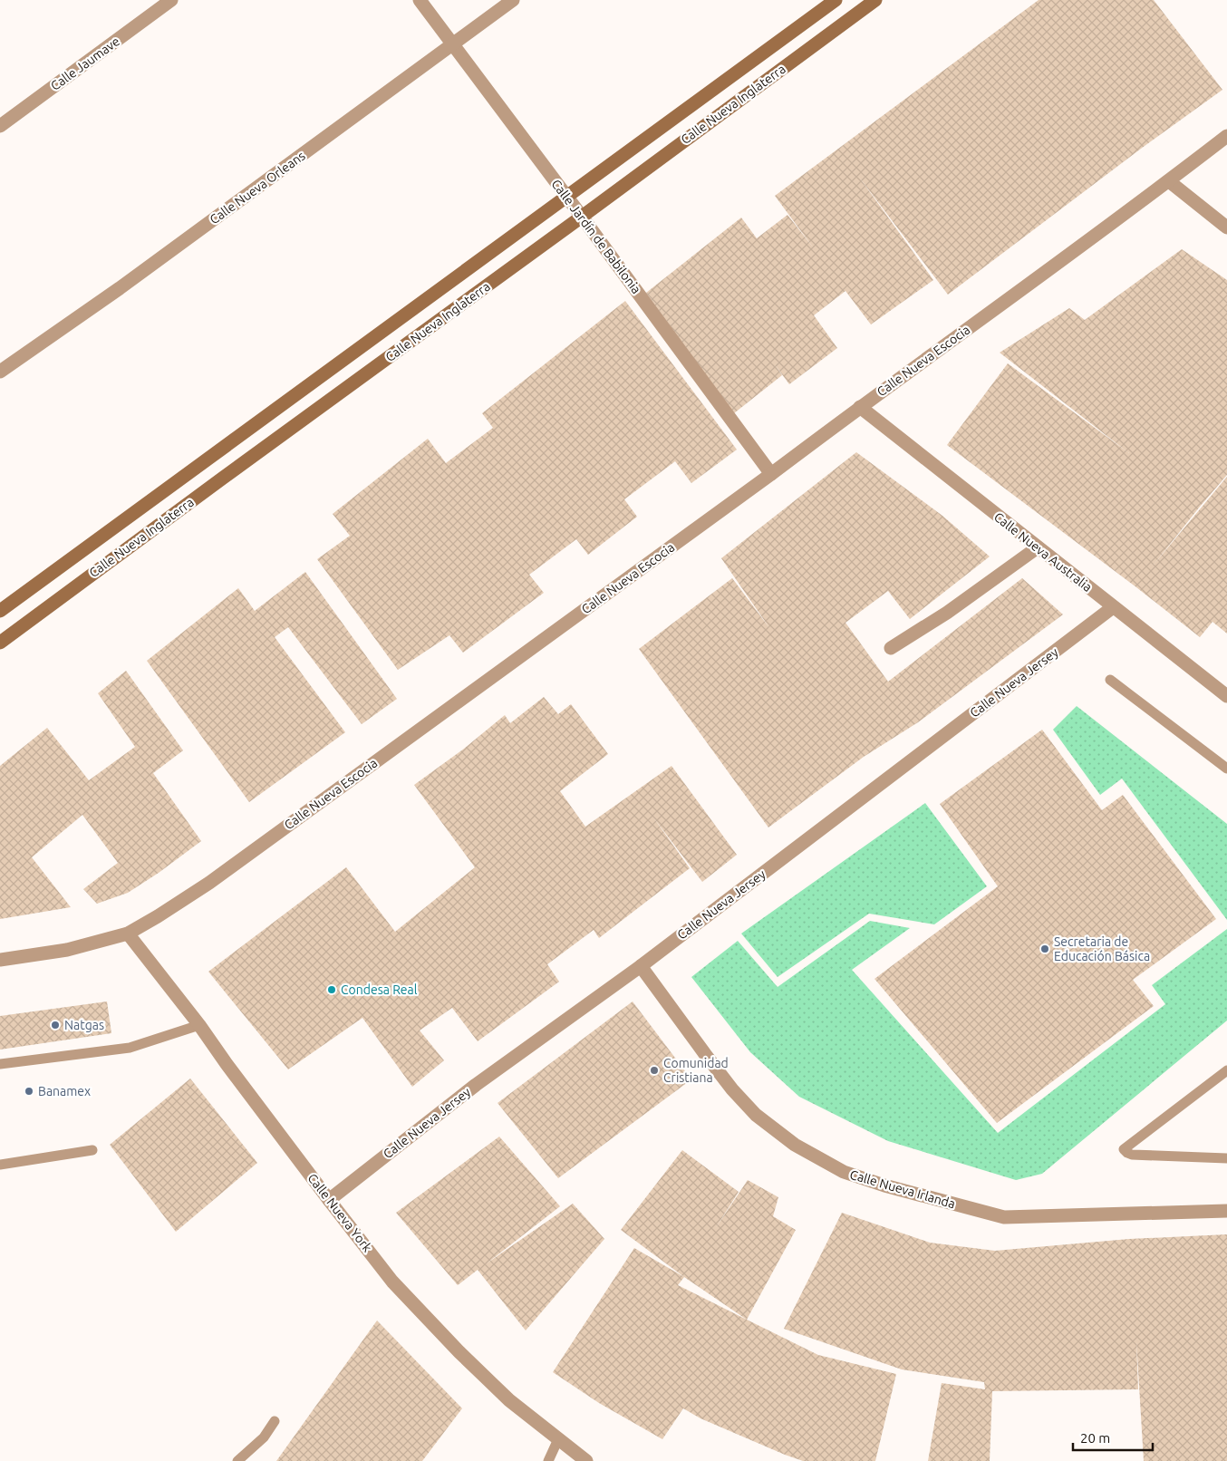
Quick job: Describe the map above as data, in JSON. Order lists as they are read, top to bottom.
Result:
{
  "streets": {
    "street": [
      "Calle Jaumave",
      "Calle Nueva Inglaterra",
      "Calle Nueva Orleans",
      "Calle Jardín de Babilonia",
      "Calle Nueva Escocia",
      "Calle Nueva Australia",
      "Calle Nueva Jersey",
      "Calle Nueva Irlanda",
      "Calle Nueva York"
    ]
  },
  "crossings": [
    ["Calle Nueva Inglaterra", "Calle Jardín de Babilonia"],
    ["Calle Nueva Orleans", "Calle Jardín de Babilonia"],
    ["Calle Jardín de Babilonia", "Calle Nueva Escocia"],
    ["Calle Nueva Escocia", "Calle Nueva Australia"],
    ["Calle Nueva Escocia", "Calle Nueva York"],
    ["Calle Nueva Australia", "Calle Nueva Jersey"],
    ["Calle Nueva Jersey", "Calle Nueva Irlanda"],
    ["Calle Nueva Jersey", "Calle Nueva York"]
  ],
  "places": [
    "Secretaria de Educación Básica",
    "Condesa Real",
    "Natgas",
    "Comunidad Cristiana",
    "Banamex"
  ],
  "scale_bar": "20 m"
}
